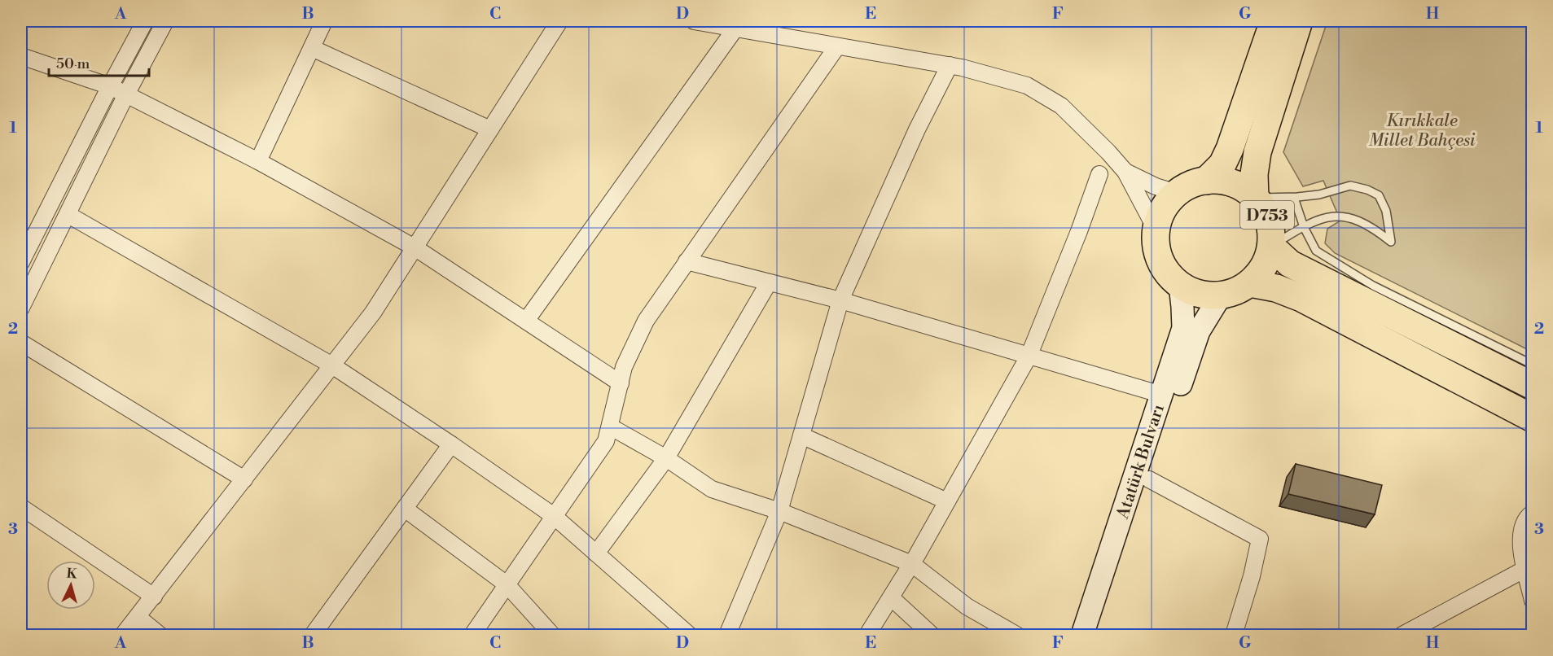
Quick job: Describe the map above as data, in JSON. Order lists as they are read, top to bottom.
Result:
{
  "streets": {
    "highway": ["D753"],
    "main road": ["Atatürk Bulvarı"]
  },
  "crossings": [
    ["D753", "Atatürk Bulvarı"]
  ],
  "parks": ["Kırıkkale Millet Bahçesi"],
  "scale_bar": "50 m",
  "north": "top",
  "grid": {
    "columns": [
      "A",
      "B",
      "C",
      "D",
      "E",
      "F",
      "G",
      "H"
    ],
    "rows": ["1", "2", "3"]
  }
}
